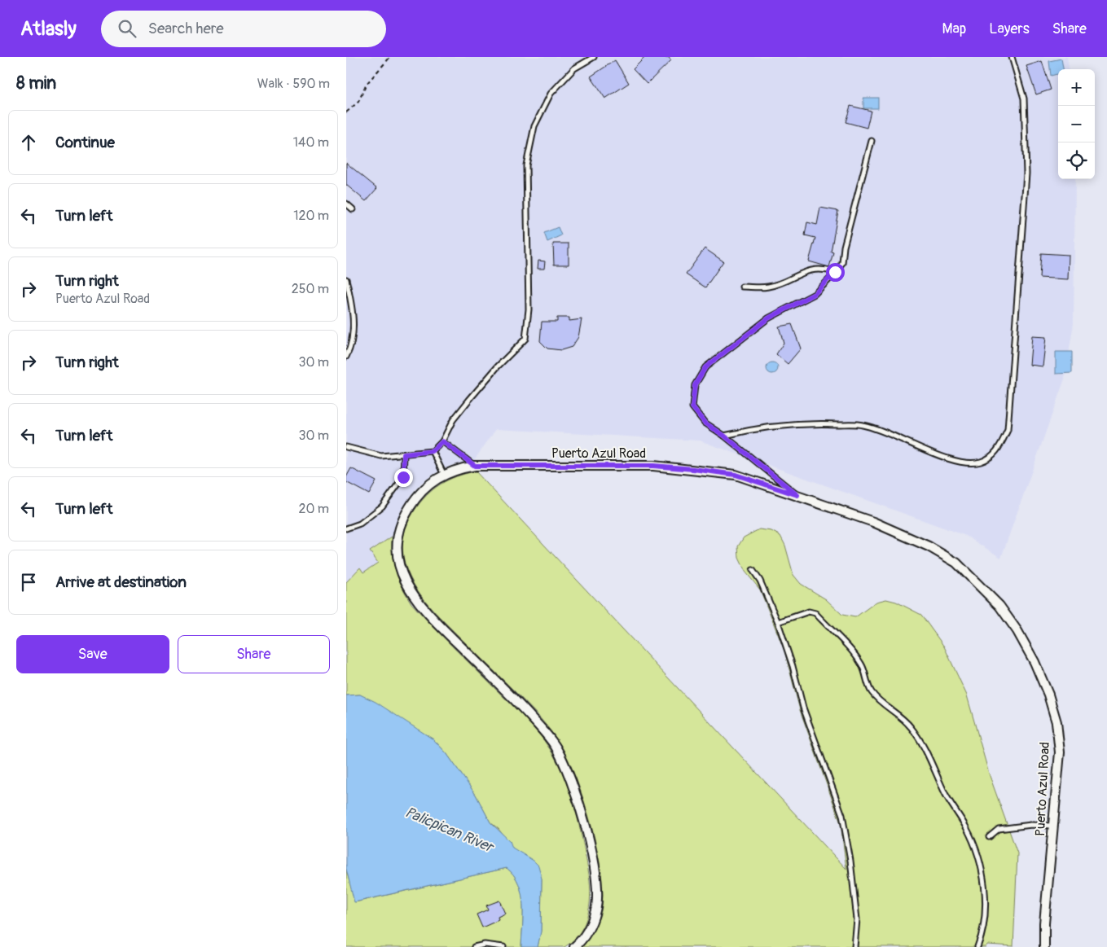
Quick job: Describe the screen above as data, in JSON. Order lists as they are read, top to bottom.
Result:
{
  "streets": {
    "street": ["Puerto Azul Road"]
  },
  "water": ["Palicpican River"],
  "page": {
    "header": "Atlasly",
    "search": "Search here",
    "nav": ["Map", "Layers", "Share"],
    "heading": ["8 min", "Walk · 590 m"],
    "map_buttons": ["+", "−"],
    "list": [
      ["Continue", "140 m"],
      ["Turn left", "120 m"],
      ["Turn right", "Puerto Azul Road", "250 m"],
      ["Turn right", "30 m"],
      ["Turn left", "30 m"],
      ["Turn left", "20 m"],
      "Arrive at destination"
    ],
    "buttons": ["Save", "Share"]
  }
}
